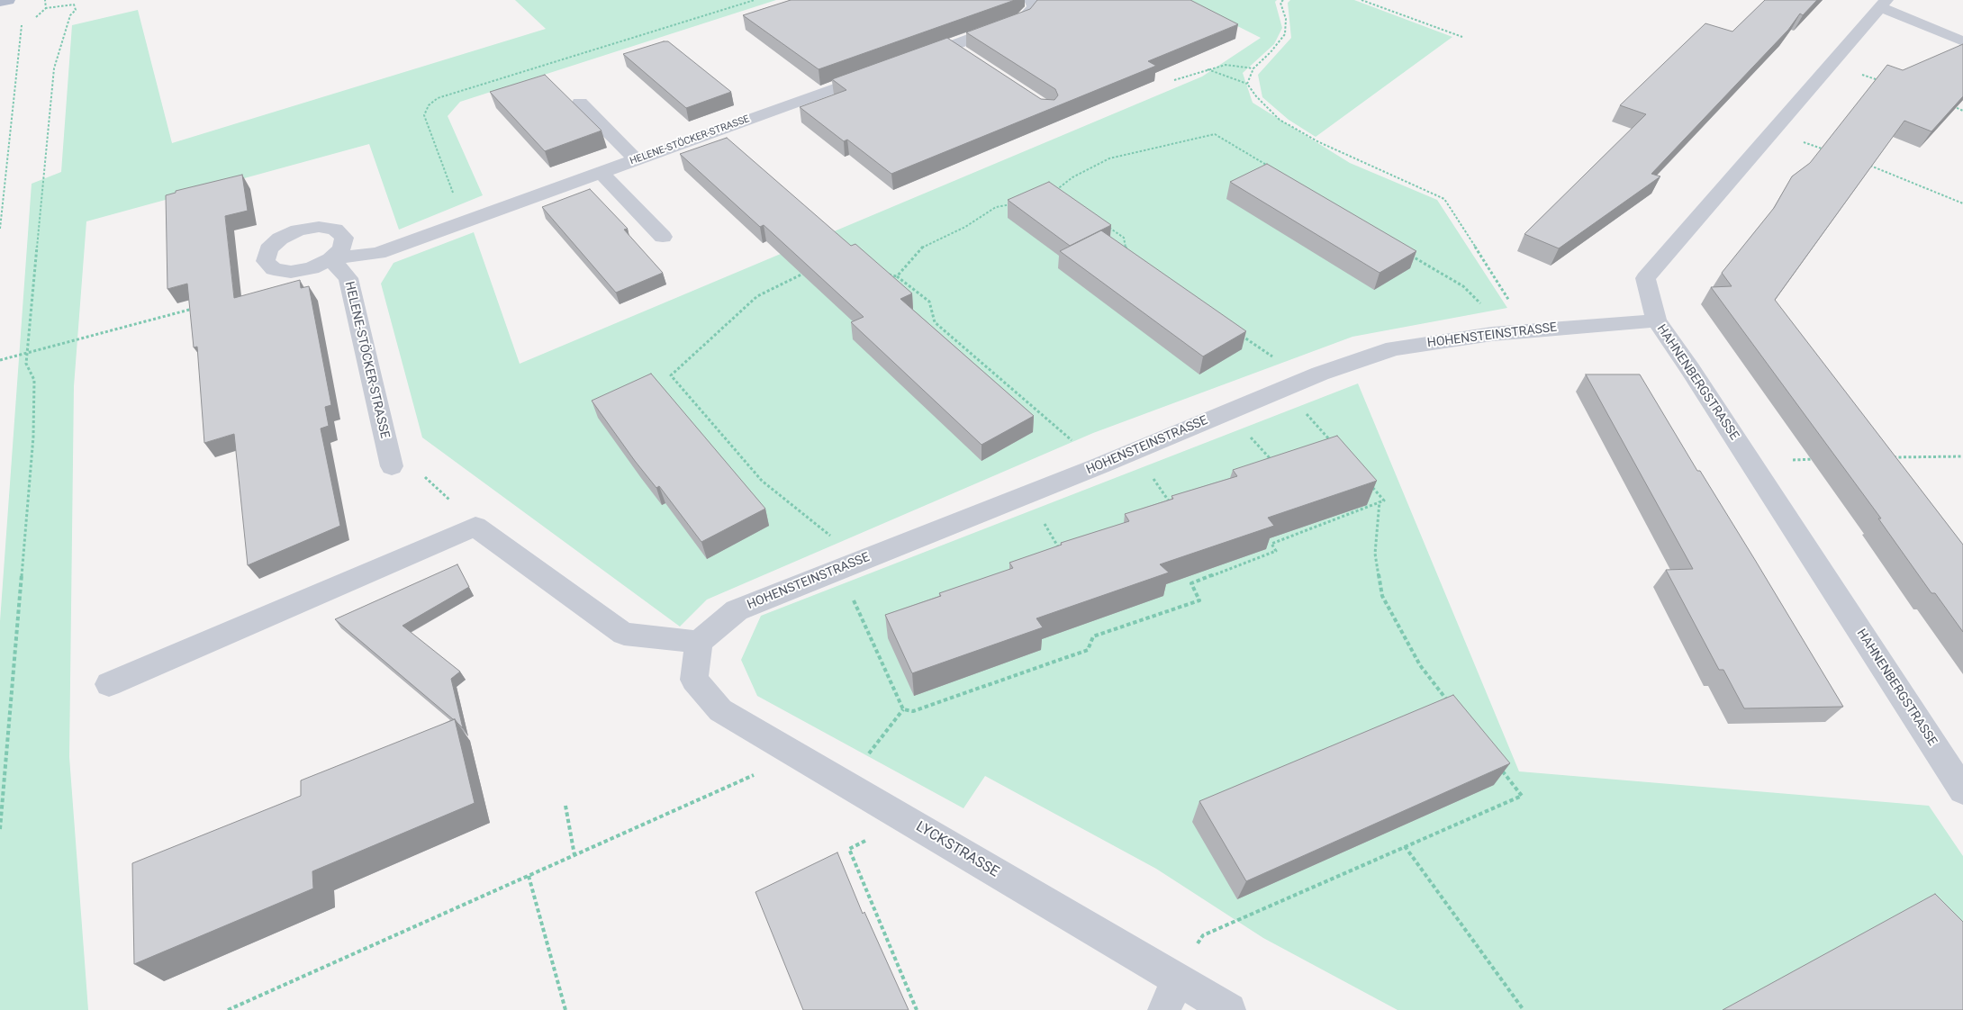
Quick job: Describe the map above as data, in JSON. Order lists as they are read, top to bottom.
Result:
{
  "streets": {
    "street": [
      "HELENE-STÖCKER-STRASSE",
      "HOHENSTEINSTRASSE",
      "HAHNENBERGSTRASSE",
      "LYCKSTRASSE"
    ]
  },
  "crossings": [
    ["HOHENSTEINSTRASSE", "HAHNENBERGSTRASSE"],
    ["HOHENSTEINSTRASSE", "LYCKSTRASSE"]
  ]
}
